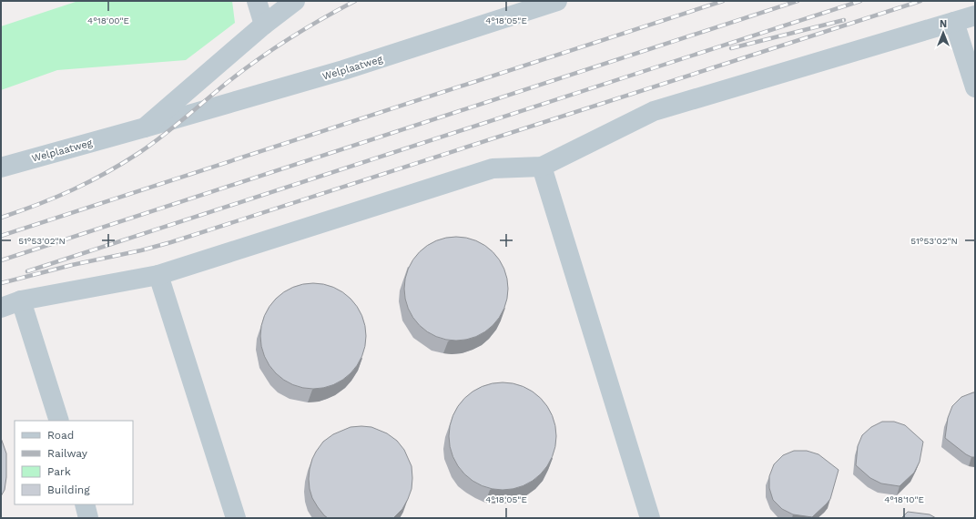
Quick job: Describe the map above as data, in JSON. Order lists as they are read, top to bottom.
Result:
{
  "streets": {
    "lane": ["Welplaatweg"]
  },
  "legend": [
    "Road",
    "Railway",
    "Park",
    "Building"
  ],
  "north": "top",
  "coordinates": [
    "4°18'00\"E",
    "4°18'05\"E",
    "51°53'02\"N",
    "4°18'10\"E"
  ]
}
